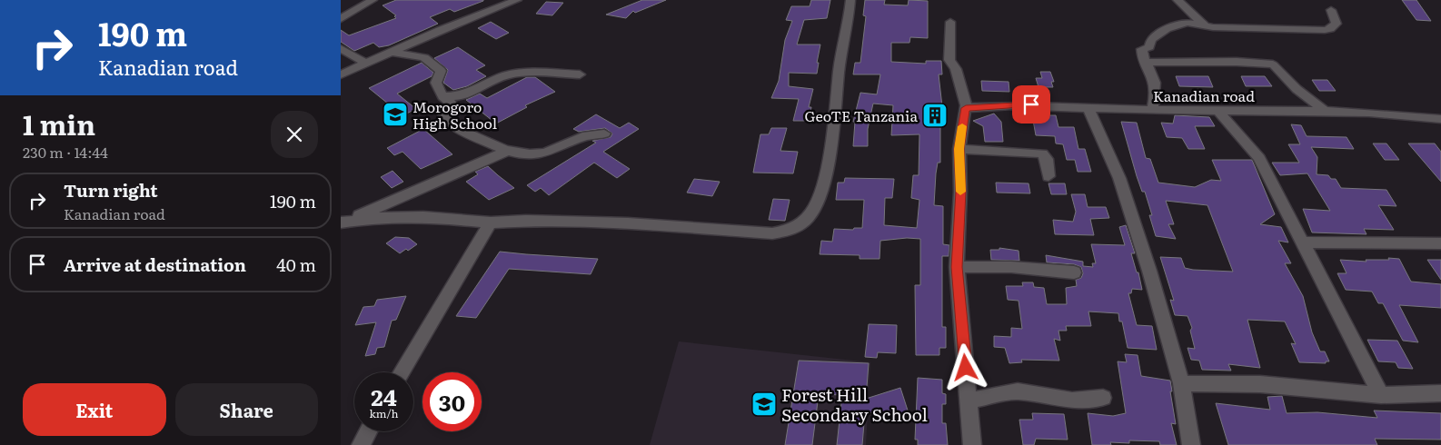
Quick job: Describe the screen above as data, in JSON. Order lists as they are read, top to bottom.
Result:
{
  "streets": {
    "street": ["Kanadian road"]
  },
  "places": {
    "school or university": ["Morogoro High School", "Forest Hill Secondary School"],
    "building": ["GeoTE Tanzania"]
  },
  "page": {
    "turn": ["190 m", "Kanadian road"],
    "heading": ["1 min", "230 m · 14:44"],
    "list": [
      {
        "name": "Turn right",
        "note": "Kanadian road",
        "value": "190 m"
      },
      {
        "name": "Arrive at destination",
        "value": "40 m"
      }
    ],
    "speed": "24 km/h",
    "limit": "30",
    "buttons": ["Exit", "Share"]
  }
}
